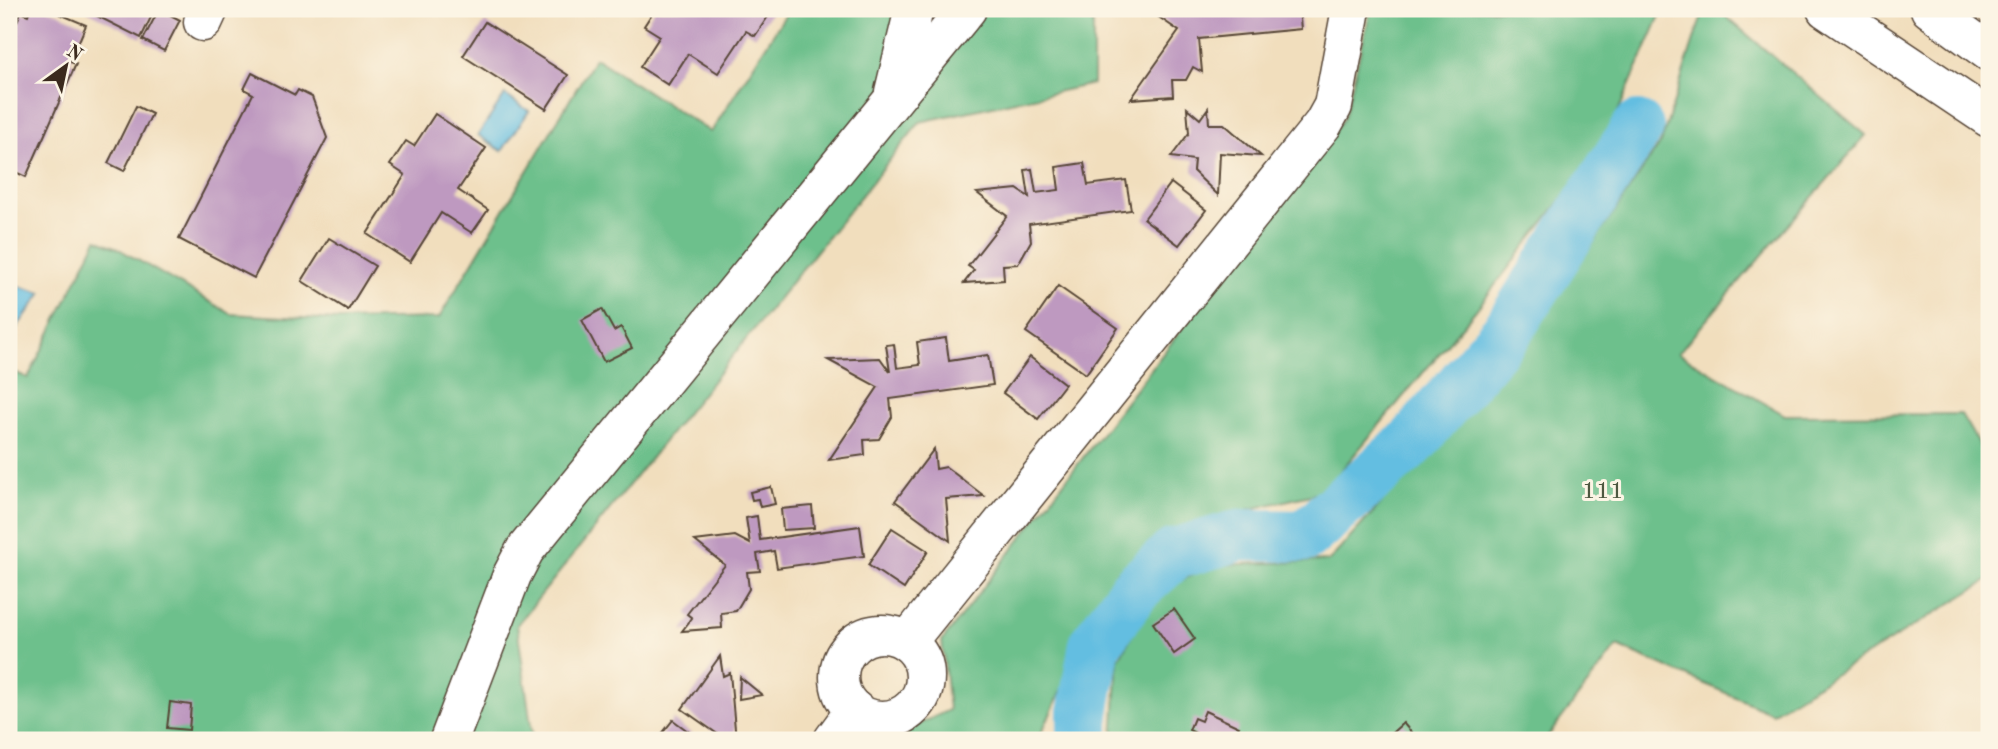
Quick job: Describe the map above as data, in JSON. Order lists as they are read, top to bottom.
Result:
{
  "parks": ["111"],
  "north": "top right"
}
